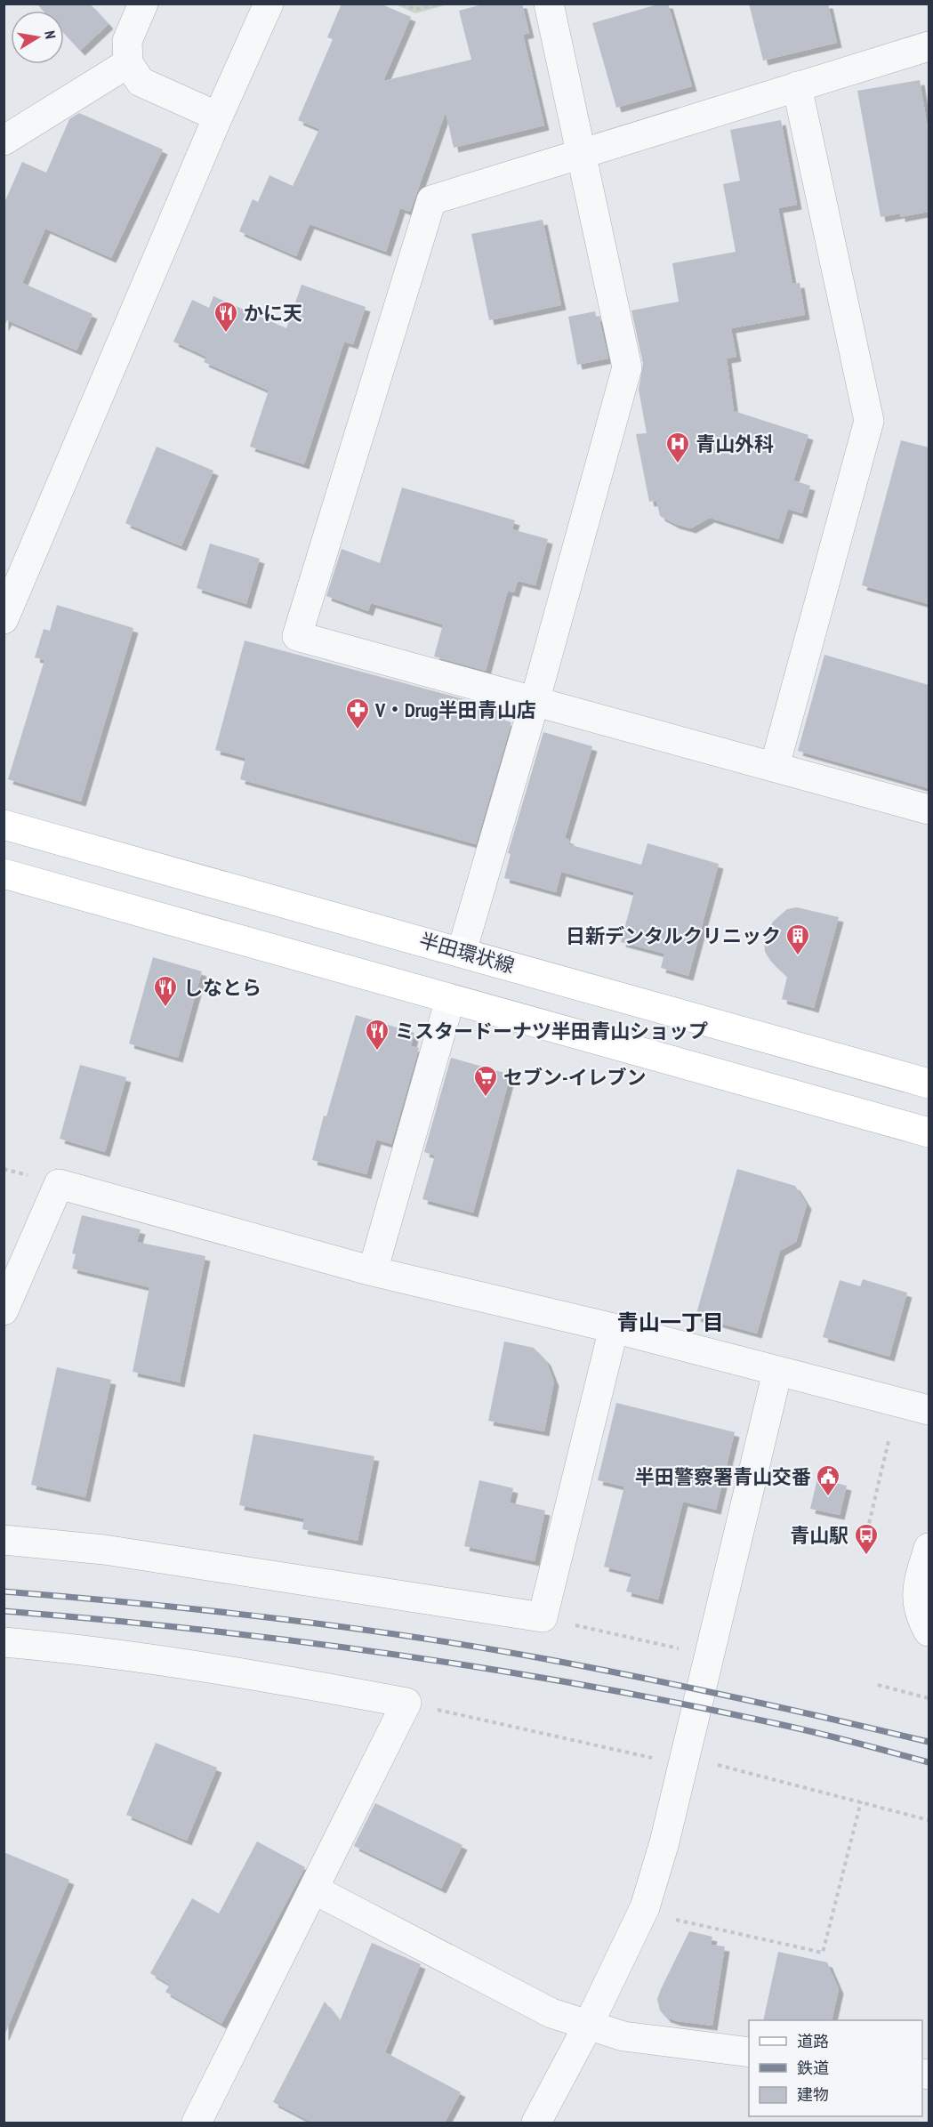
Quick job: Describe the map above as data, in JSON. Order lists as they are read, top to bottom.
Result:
{
  "streets": {
    "main road": ["半田環状線"]
  },
  "districts": ["青山一丁目"],
  "places": {
    "restaurant": ["かに天", "しなとら", "ミスタードーナツ半田青山ショップ"],
    "hospital": ["青山外科"],
    "pharmacy": ["V・Drug半田青山店"],
    "building": ["日新デンタルクリニック"],
    "supermarket": ["セブン-イレブン"],
    "public building": ["半田警察署青山交番"],
    "bus stop": ["青山駅"]
  },
  "legend": ["道路", "鉄道", "建物"],
  "north": "right"
}
